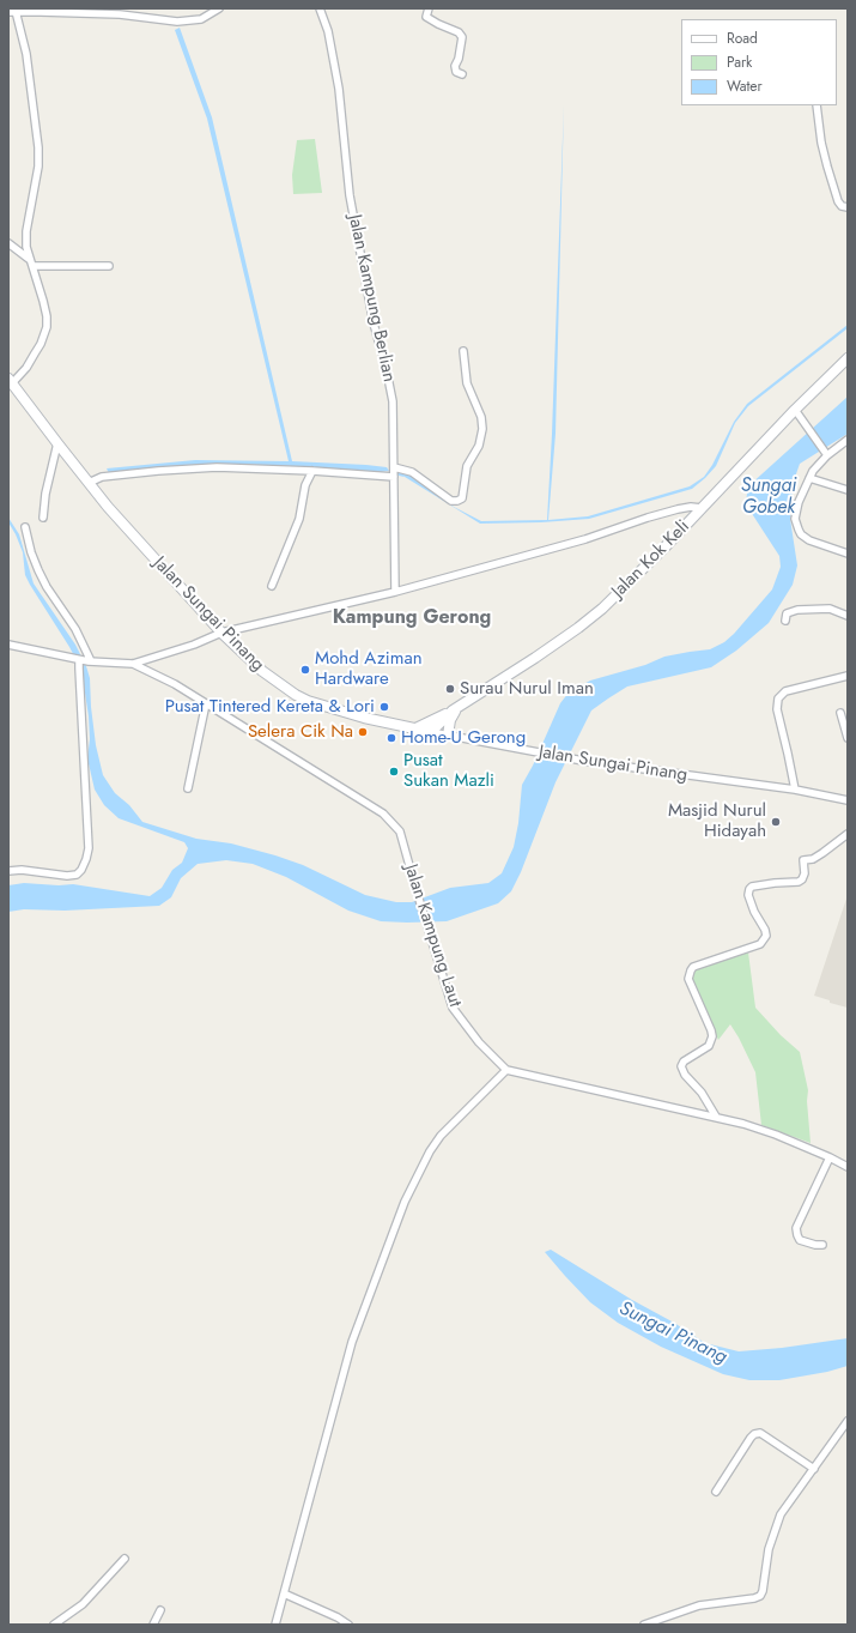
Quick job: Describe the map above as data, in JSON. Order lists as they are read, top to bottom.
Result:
{
  "streets": {
    "street": [
      "Jalan Kampung Berlian",
      "Jalan Kok Keli",
      "Jalan Sungai Pinang",
      "Jalan Kampung Laut"
    ]
  },
  "crossings": [
    ["Jalan Kok Keli", "Jalan Sungai Pinang"]
  ],
  "districts": ["Kampung Gerong"],
  "water": ["Sungai Gobek", "Sungai Pinang"],
  "places": [
    "Mohd Aziman Hardware",
    "Surau Nurul Iman",
    "Pusat Tintered Kereta & Lori",
    "Selera Cik Na",
    "Home-U Gerong",
    "Pusat Sukan Mazli",
    "Masjid Nurul Hidayah"
  ],
  "legend": ["Road", "Park", "Water"]
}
